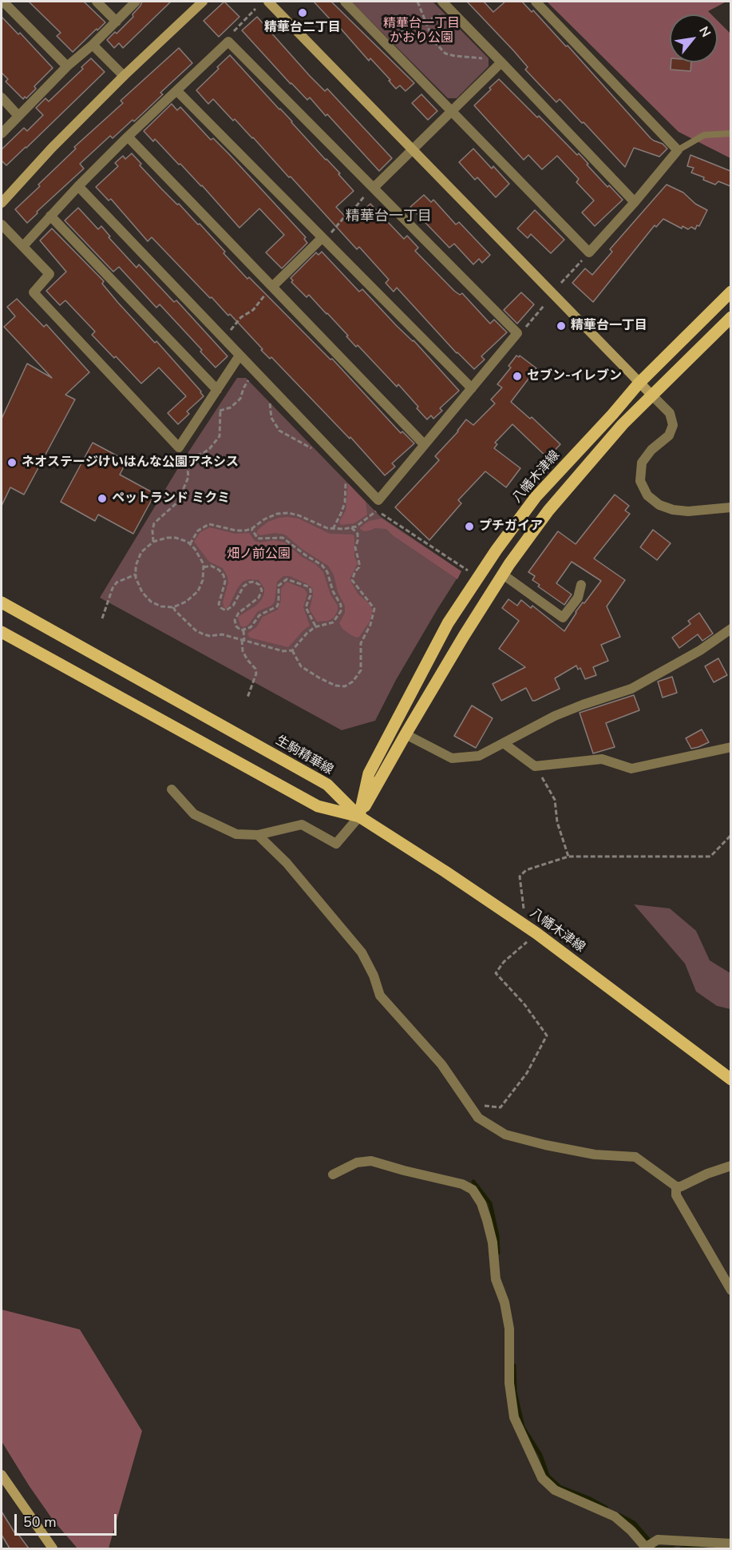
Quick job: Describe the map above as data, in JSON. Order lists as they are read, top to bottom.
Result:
{
  "streets": {
    "main road": ["八幡木津線", "生駒精華線"]
  },
  "crossings": [
    ["八幡木津線", "生駒精華線"]
  ],
  "districts": ["精華台一丁目"],
  "parks": ["精華台一丁目 かおり公園", "畑ノ前公園"],
  "places": [
    "精華台二丁目",
    "精華台一丁目",
    "セブン-イレブン",
    "ネオステージけいはんな公園アネシス",
    "ペットランド ミクミ",
    "プチガイア"
  ],
  "scale_bar": "50 m",
  "north": "top right"
}
